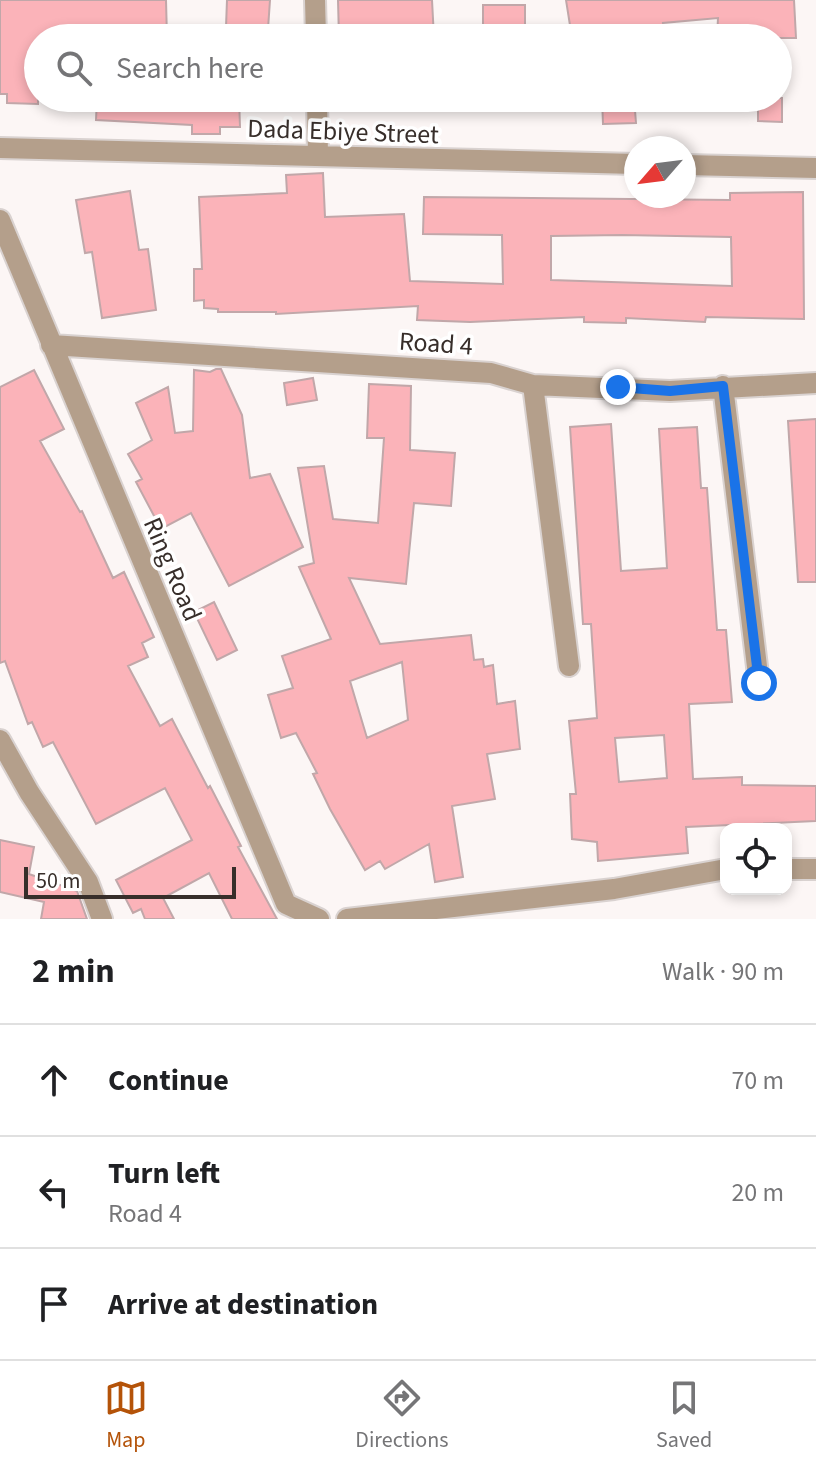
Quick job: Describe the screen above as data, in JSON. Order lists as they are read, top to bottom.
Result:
{
  "streets": {
    "street": ["Dada Ebiye Street", "Road 4", "Ring Road"]
  },
  "crossings": [
    ["Road 4", "Ring Road"]
  ],
  "scale_bar": "50 m",
  "north": "bottom left",
  "page": {
    "search": "Search here",
    "scale": "50 m",
    "heading": ["2 min", "Walk · 90 m"],
    "list": [
      ["Continue", "70 m"],
      ["Turn left", "Road 4", "20 m"],
      "Arrive at destination"
    ],
    "nav": ["Map", "Directions", "Saved"]
  }
}
